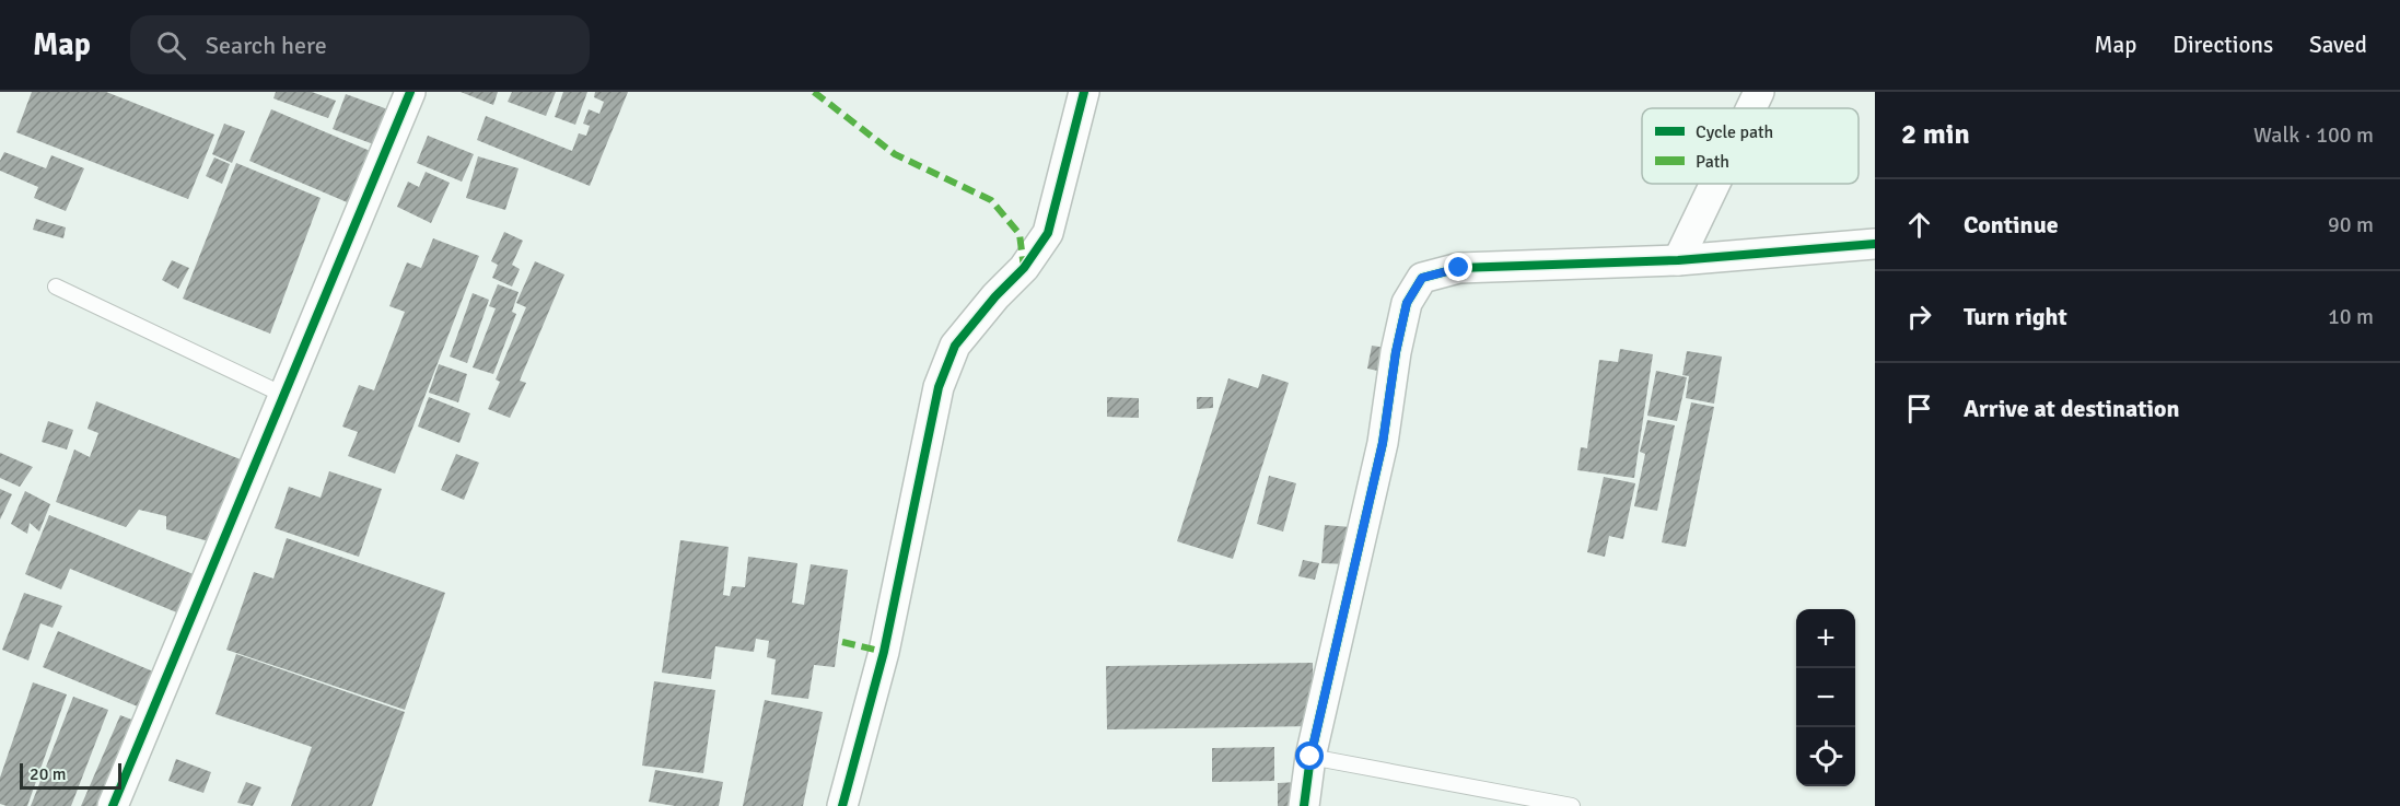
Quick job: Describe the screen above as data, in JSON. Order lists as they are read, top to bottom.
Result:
{
  "legend": ["Cycle path", "Path"],
  "scale_bar": "20 m",
  "page": {
    "header": "Map",
    "search": "Search here",
    "nav": ["Map", "Directions", "Saved"],
    "heading": ["2 min", "Walk · 100 m"],
    "list": [
      ["Continue", "90 m"],
      ["Turn right", "10 m"],
      "Arrive at destination"
    ],
    "map_buttons": ["+", "−"],
    "scale": "20 m"
  }
}
